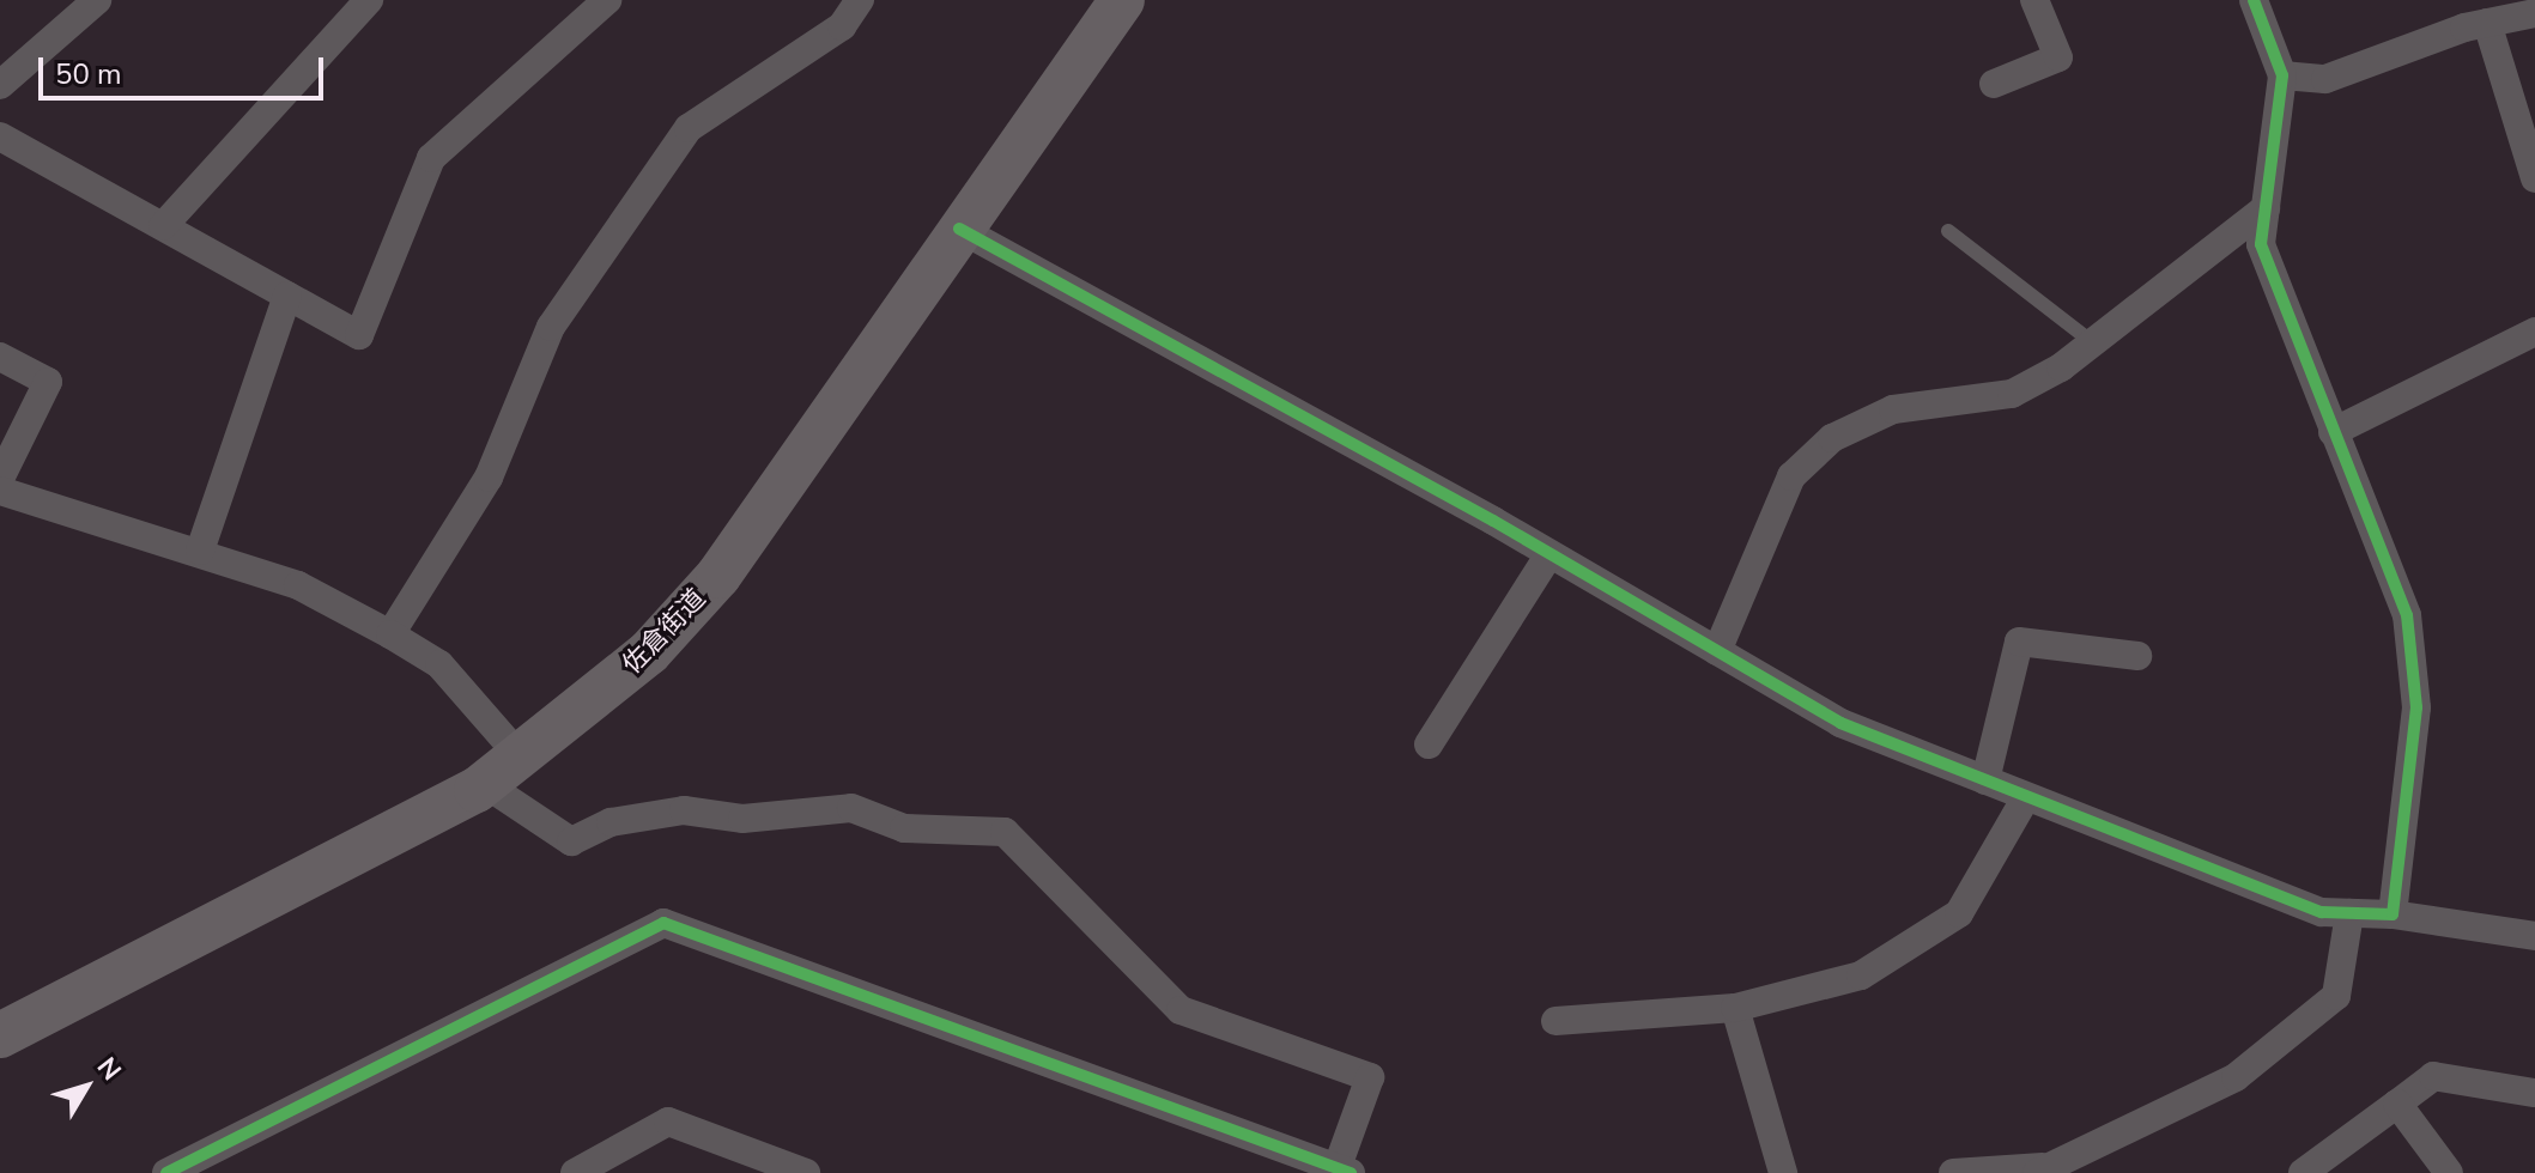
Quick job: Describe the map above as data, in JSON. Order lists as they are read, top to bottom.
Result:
{
  "streets": {
    "main road": ["佐倉街道"]
  },
  "scale_bar": "50 m",
  "north": "top right"
}
